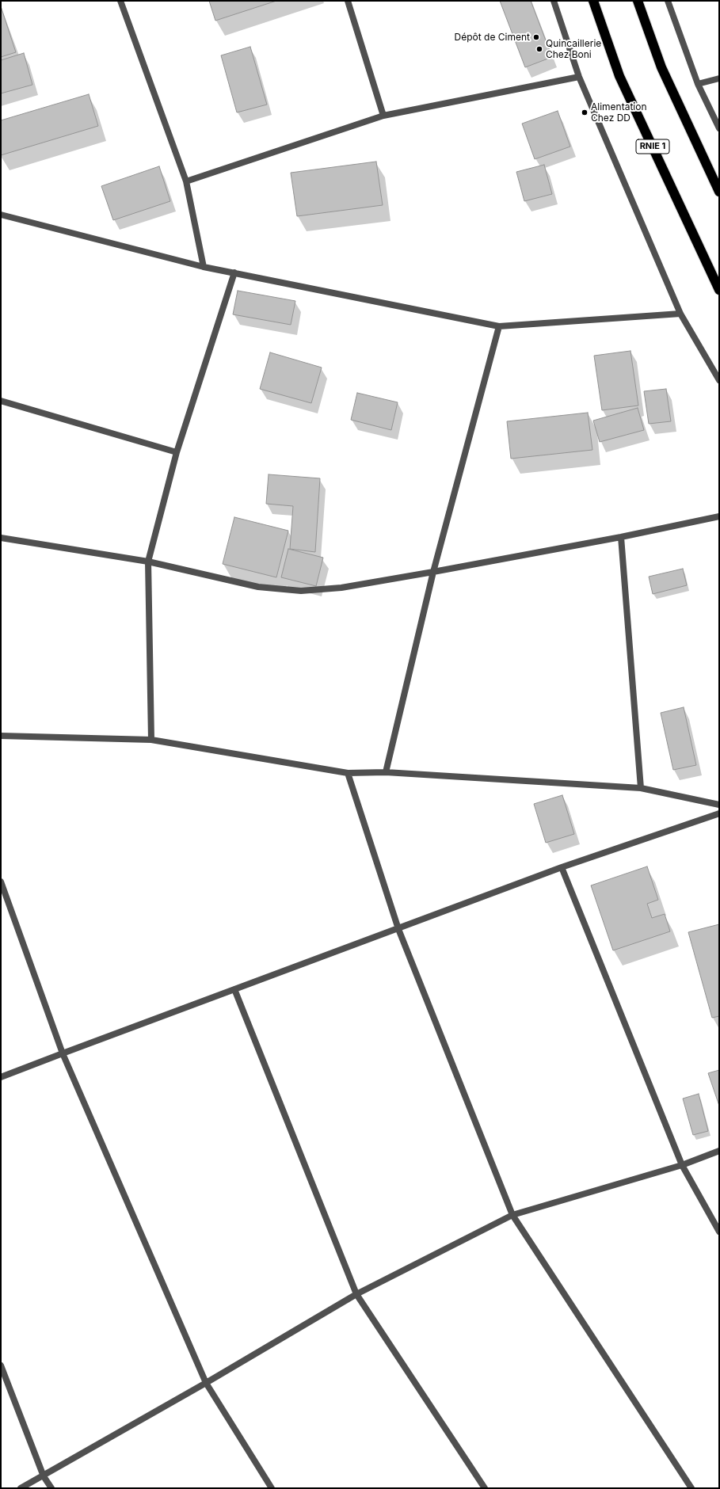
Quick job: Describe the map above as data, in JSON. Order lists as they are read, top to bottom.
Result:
{
  "streets": {
    "highway": ["RNIE 1"]
  },
  "places": ["Dépôt de Ciment", "Quincaillerie Chez Boni", "Alimentation Chez DD"]
}
